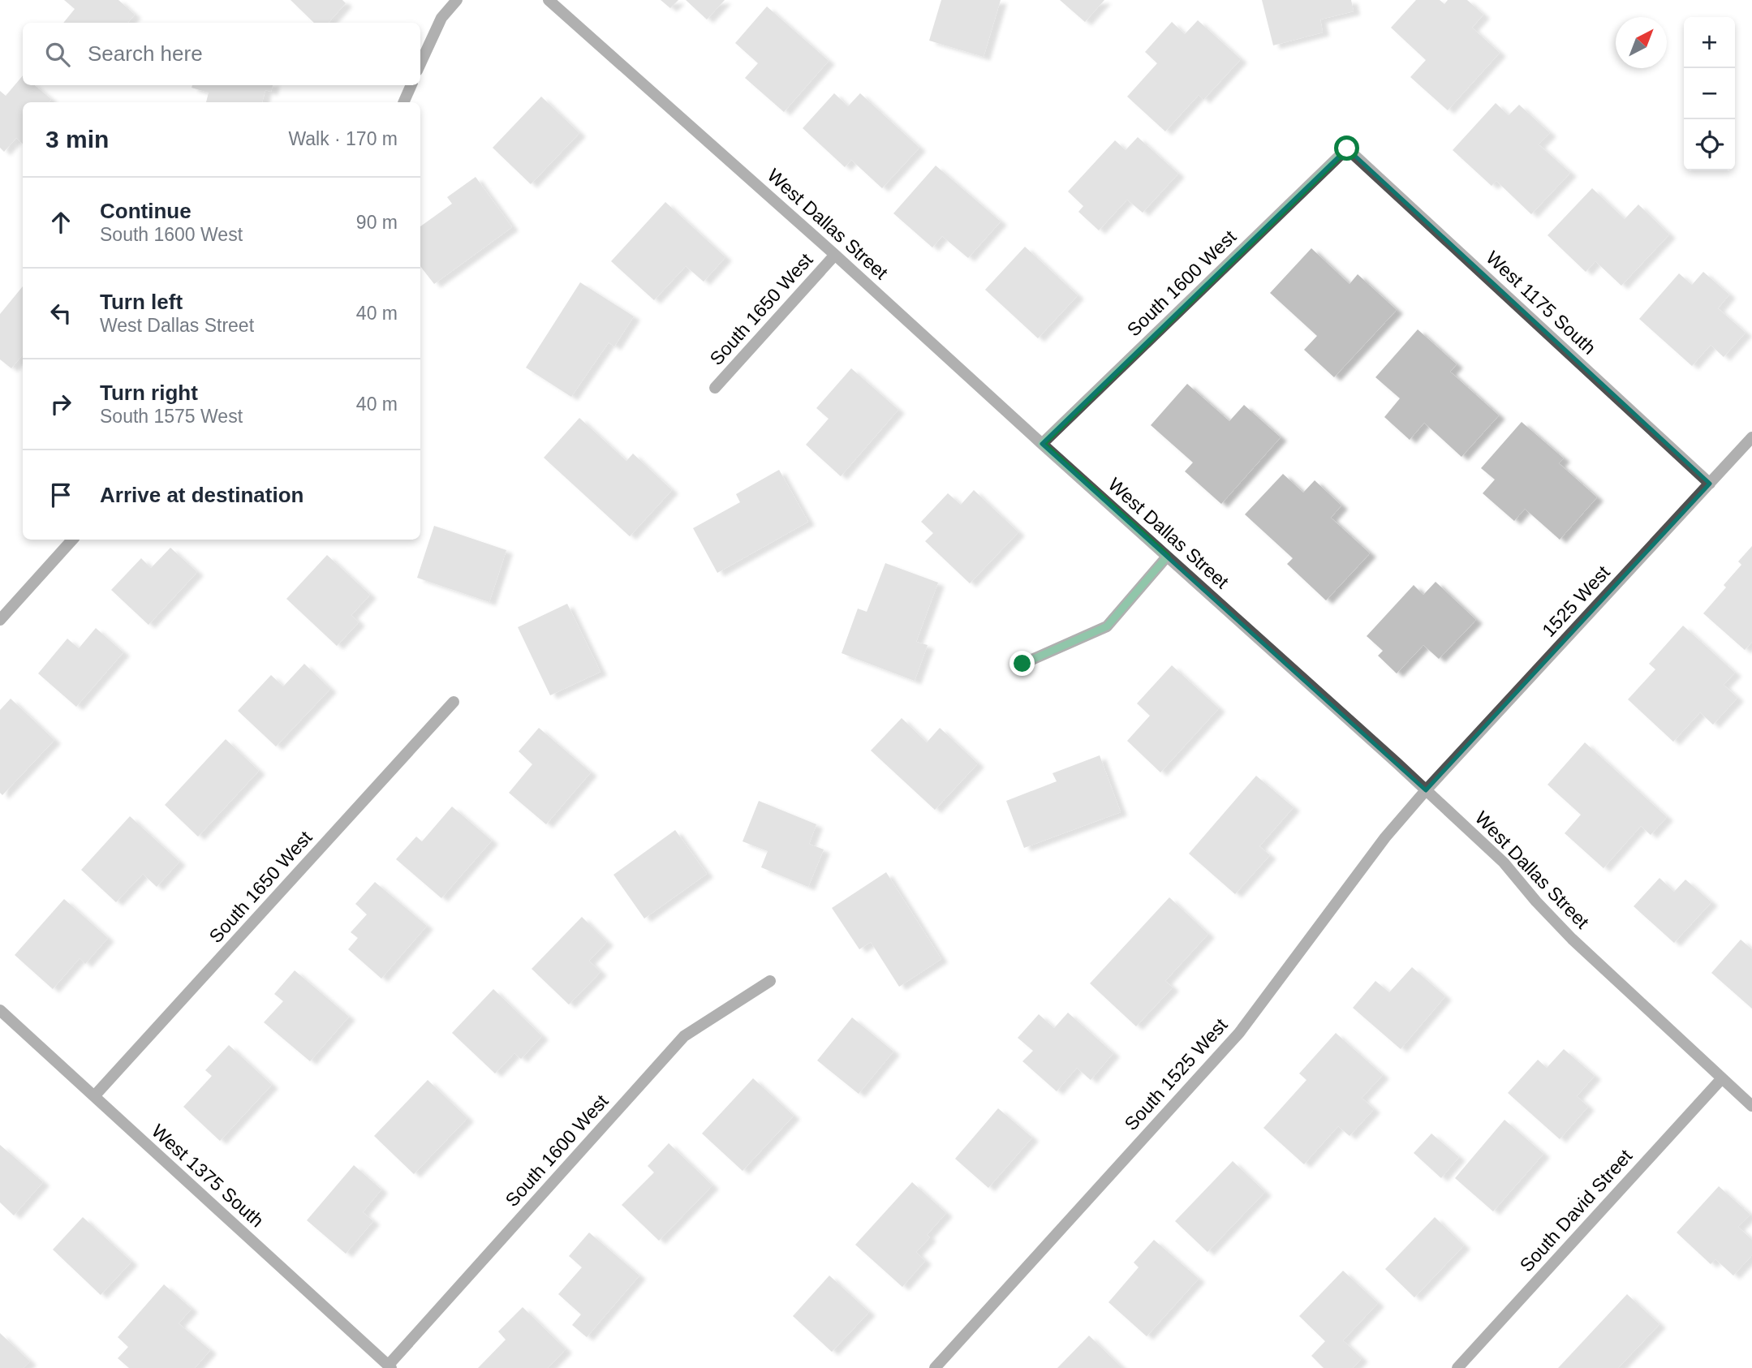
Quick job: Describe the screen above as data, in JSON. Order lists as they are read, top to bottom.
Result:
{
  "streets": {
    "street": [
      "West Dallas Street",
      "South 1600 West",
      "West 1175 South",
      "South 1650 West",
      "1525 West",
      "South 1525 West",
      "West 1375 South",
      "South David Street"
    ]
  },
  "crossings": [
    ["West Dallas Street", "South 1600 West"],
    ["West Dallas Street", "South 1650 West"],
    ["West Dallas Street", "1525 West"],
    ["West Dallas Street", "South 1525 West"],
    ["West Dallas Street", "South David Street"],
    ["South 1600 West", "West 1175 South"],
    ["South 1600 West", "West 1375 South"],
    ["West 1175 South", "1525 West"],
    ["South 1650 West", "West 1375 South"],
    ["1525 West", "South 1525 West"]
  ],
  "north": "top right",
  "page": {
    "map_buttons": ["+", "−"],
    "search": "Search here",
    "heading": ["3 min", "Walk · 170 m"],
    "list": [
      ["Continue", "South 1600 West", "90 m"],
      ["Turn left", "West Dallas Street", "40 m"],
      ["Turn right", "South 1575 West", "40 m"],
      "Arrive at destination"
    ]
  }
}
